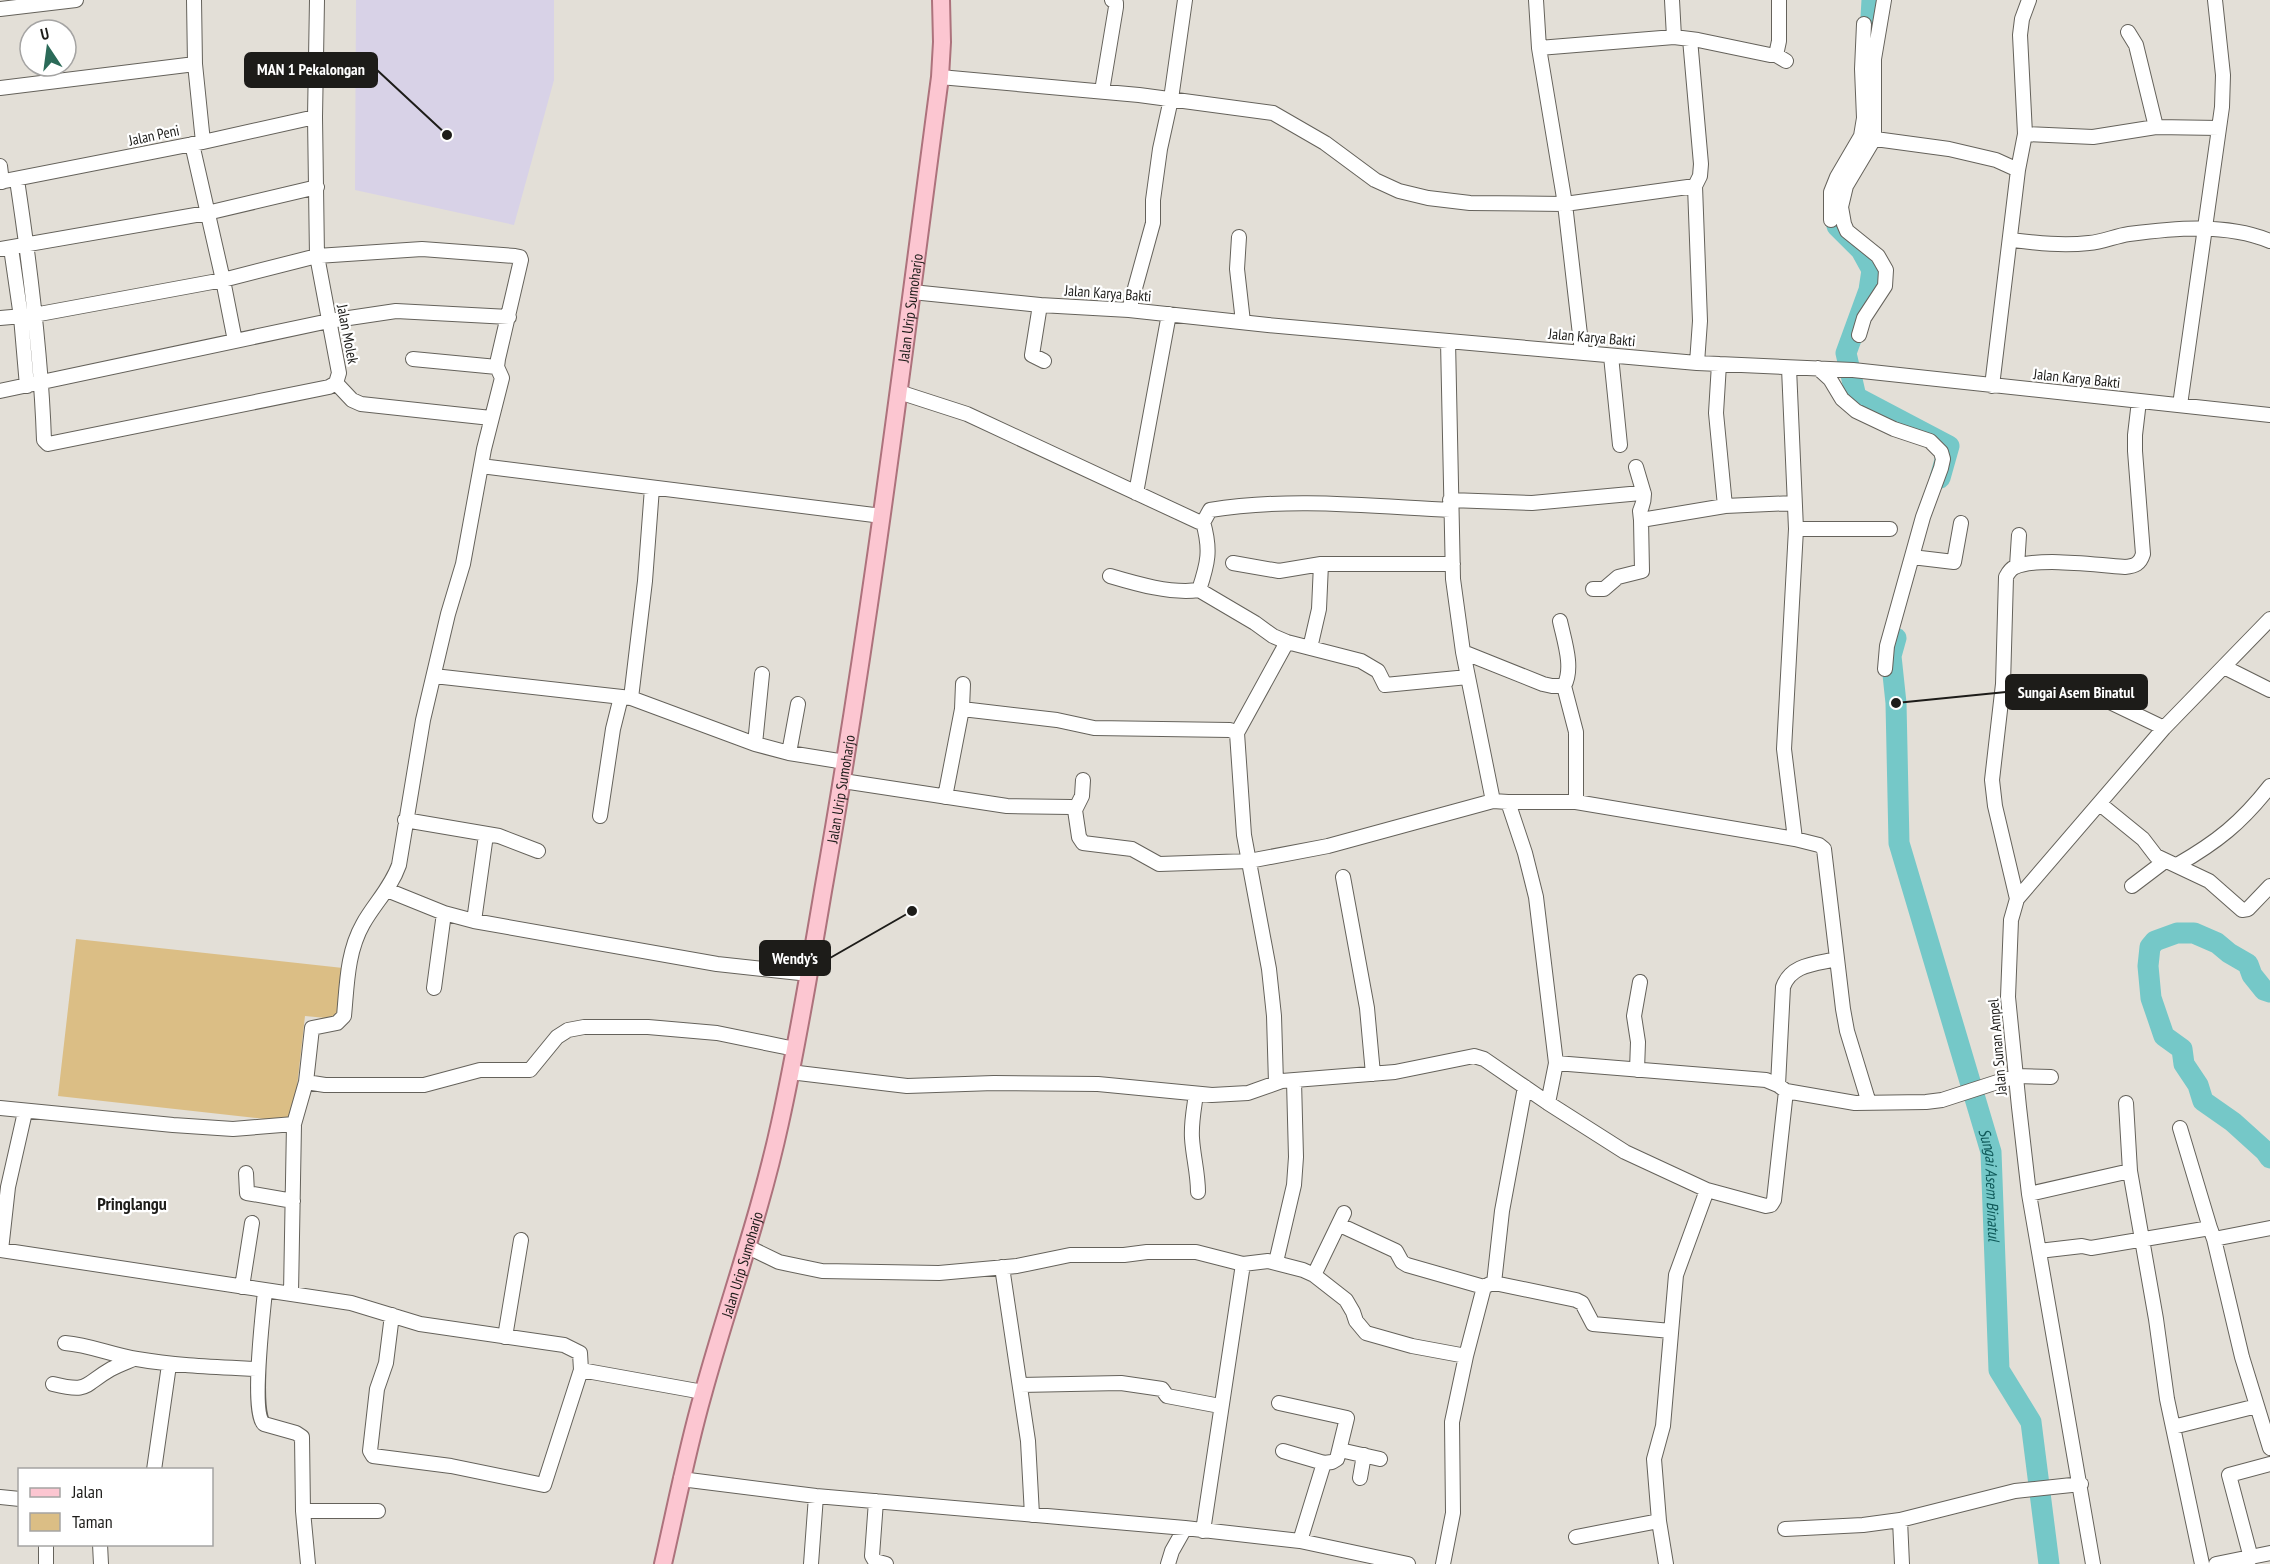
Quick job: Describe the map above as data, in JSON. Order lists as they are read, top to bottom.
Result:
{
  "streets": {
    "main road": ["Jalan Urip Sumoharjo"],
    "street": [
      "Jalan Peni",
      "Jalan Karya Bakti",
      "Jalan Molek",
      "Jalan Sunan Ampel"
    ]
  },
  "crossings": [
    ["Jalan Peni", "Jalan Molek"],
    ["Jalan Karya Bakti", "Jalan Urip Sumoharjo"]
  ],
  "districts": ["Pringlangu"],
  "water": ["Sungai Asem Binatul"],
  "places": ["MAN 1 Pekalongan", "Sungai Asem Binatul", "Wendy’s"],
  "legend": ["Jalan", "Taman"],
  "north": "top"
}
